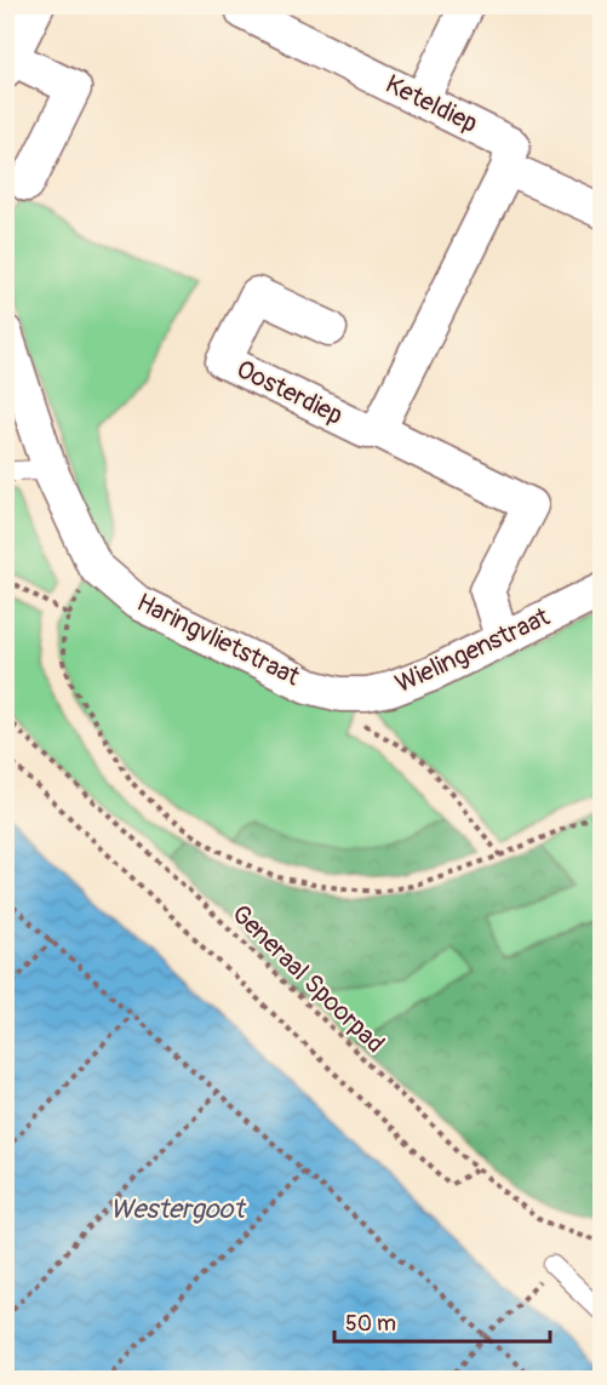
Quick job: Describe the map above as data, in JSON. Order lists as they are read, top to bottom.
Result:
{
  "streets": {
    "street": [
      "Keteldiep",
      "Oosterdiep",
      "Haringvlietstraat",
      "Wielingenstraat"
    ],
    "path": ["Generaal Spoorpad"]
  },
  "crossings": [
    ["Oosterdiep", "Wielingenstraat"],
    ["Haringvlietstraat", "Wielingenstraat"]
  ],
  "water": ["Westergoot"],
  "scale_bar": "50 m"
}
